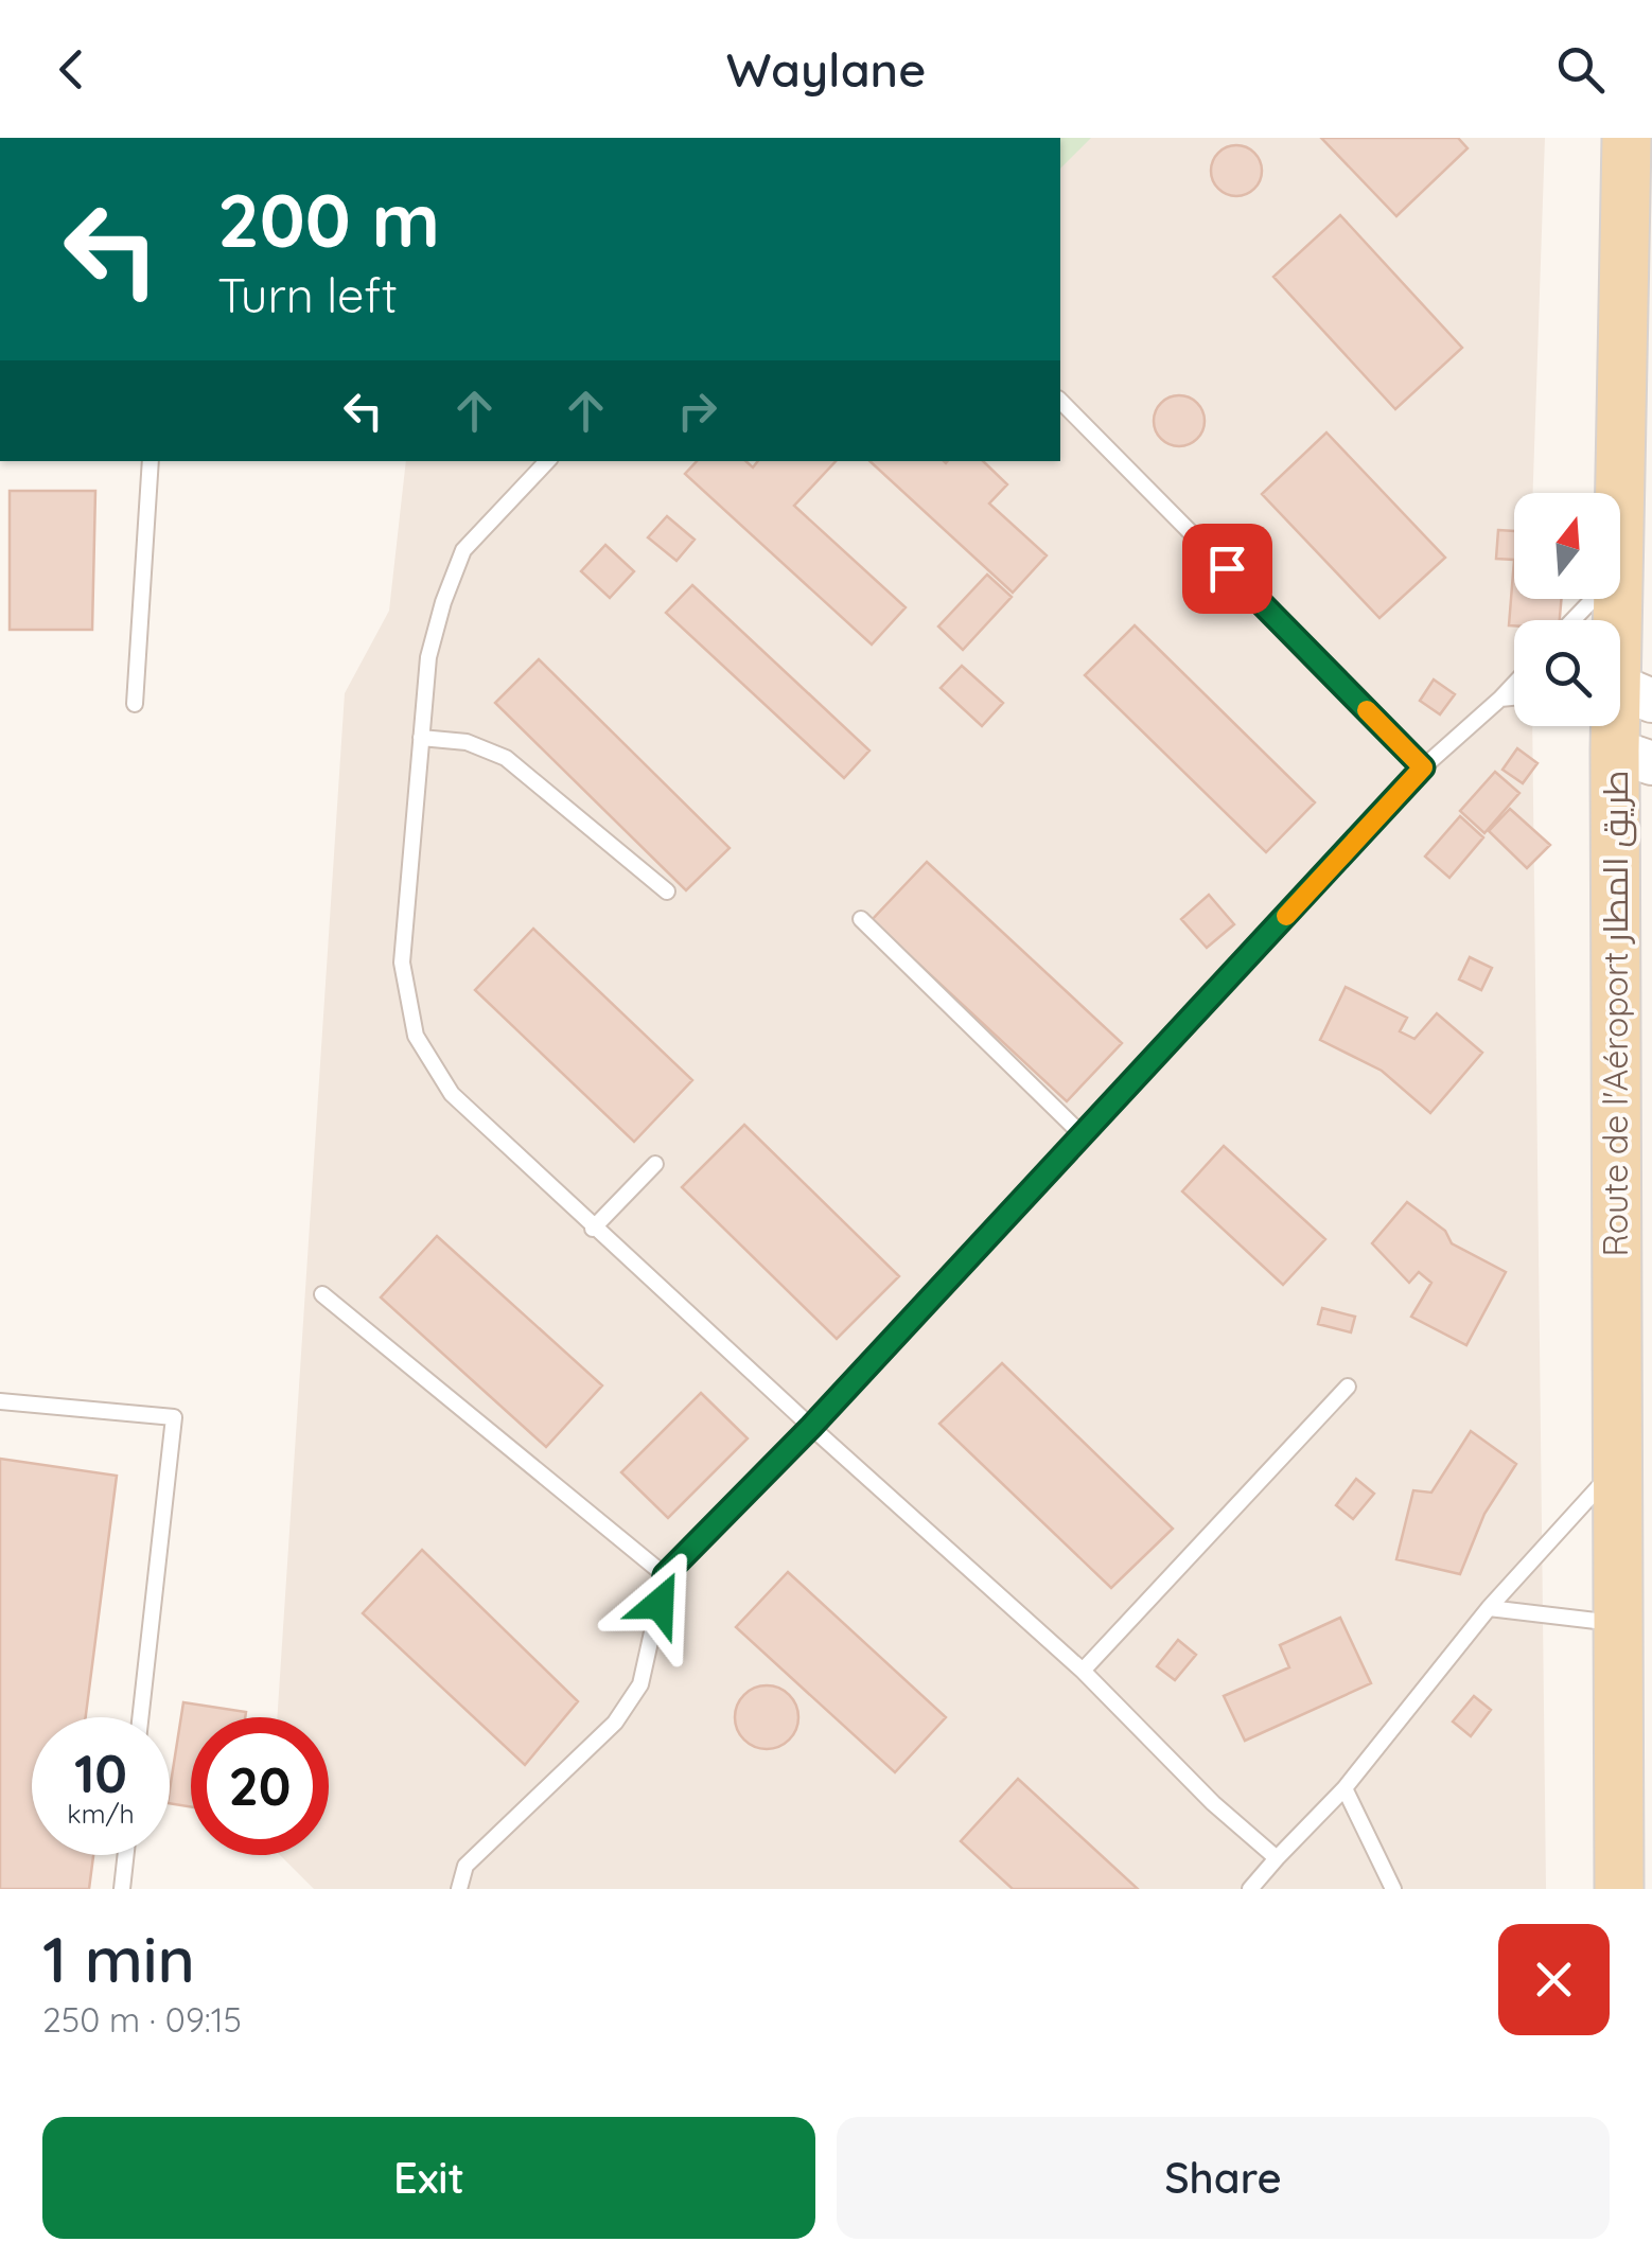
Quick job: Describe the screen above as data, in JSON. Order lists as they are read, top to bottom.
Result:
{
  "streets": {
    "main road": ["Route de l'Aéroport طريق المطار"]
  },
  "north": "top",
  "page": {
    "header": "Waylane",
    "turn": ["200 m", "Turn left"],
    "speed": "10 km/h",
    "limit": "20",
    "heading": ["1 min", "250 m · 09:15"],
    "buttons": ["Exit", "Share"]
  }
}
